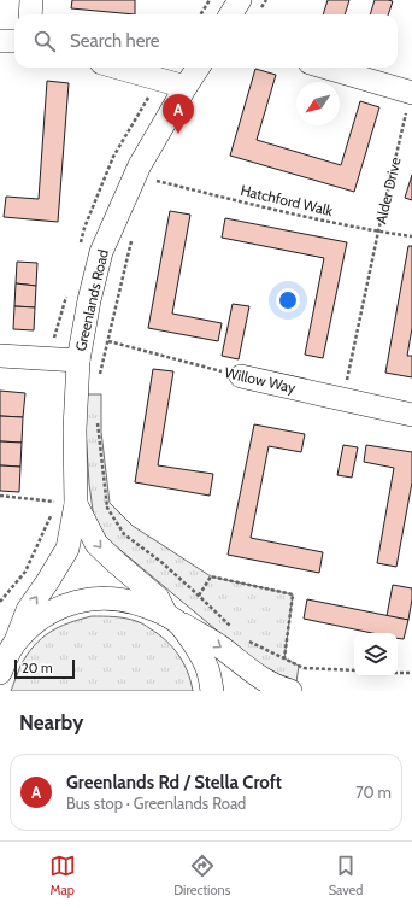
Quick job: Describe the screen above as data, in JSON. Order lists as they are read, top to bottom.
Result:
{
  "streets": {
    "street": ["Greenlands Road", "Willow Way"],
    "path": ["Alder Drive", "Hatchford Walk"]
  },
  "crossings": [
    ["Alder Drive", "Hatchford Walk"],
    ["Alder Drive", "Willow Way"]
  ],
  "scale_bar": "20 m",
  "north": "bottom left",
  "page": {
    "search": "Search here",
    "pins": "A",
    "scale": "20 m",
    "heading": "Nearby",
    "list": [
      {
        "mark": "A",
        "name": "Greenlands Rd / Stella Croft",
        "note": "Bus stop · Greenlands Road",
        "value": "70 m"
      }
    ],
    "nav": ["Map", "Directions", "Saved"]
  }
}
